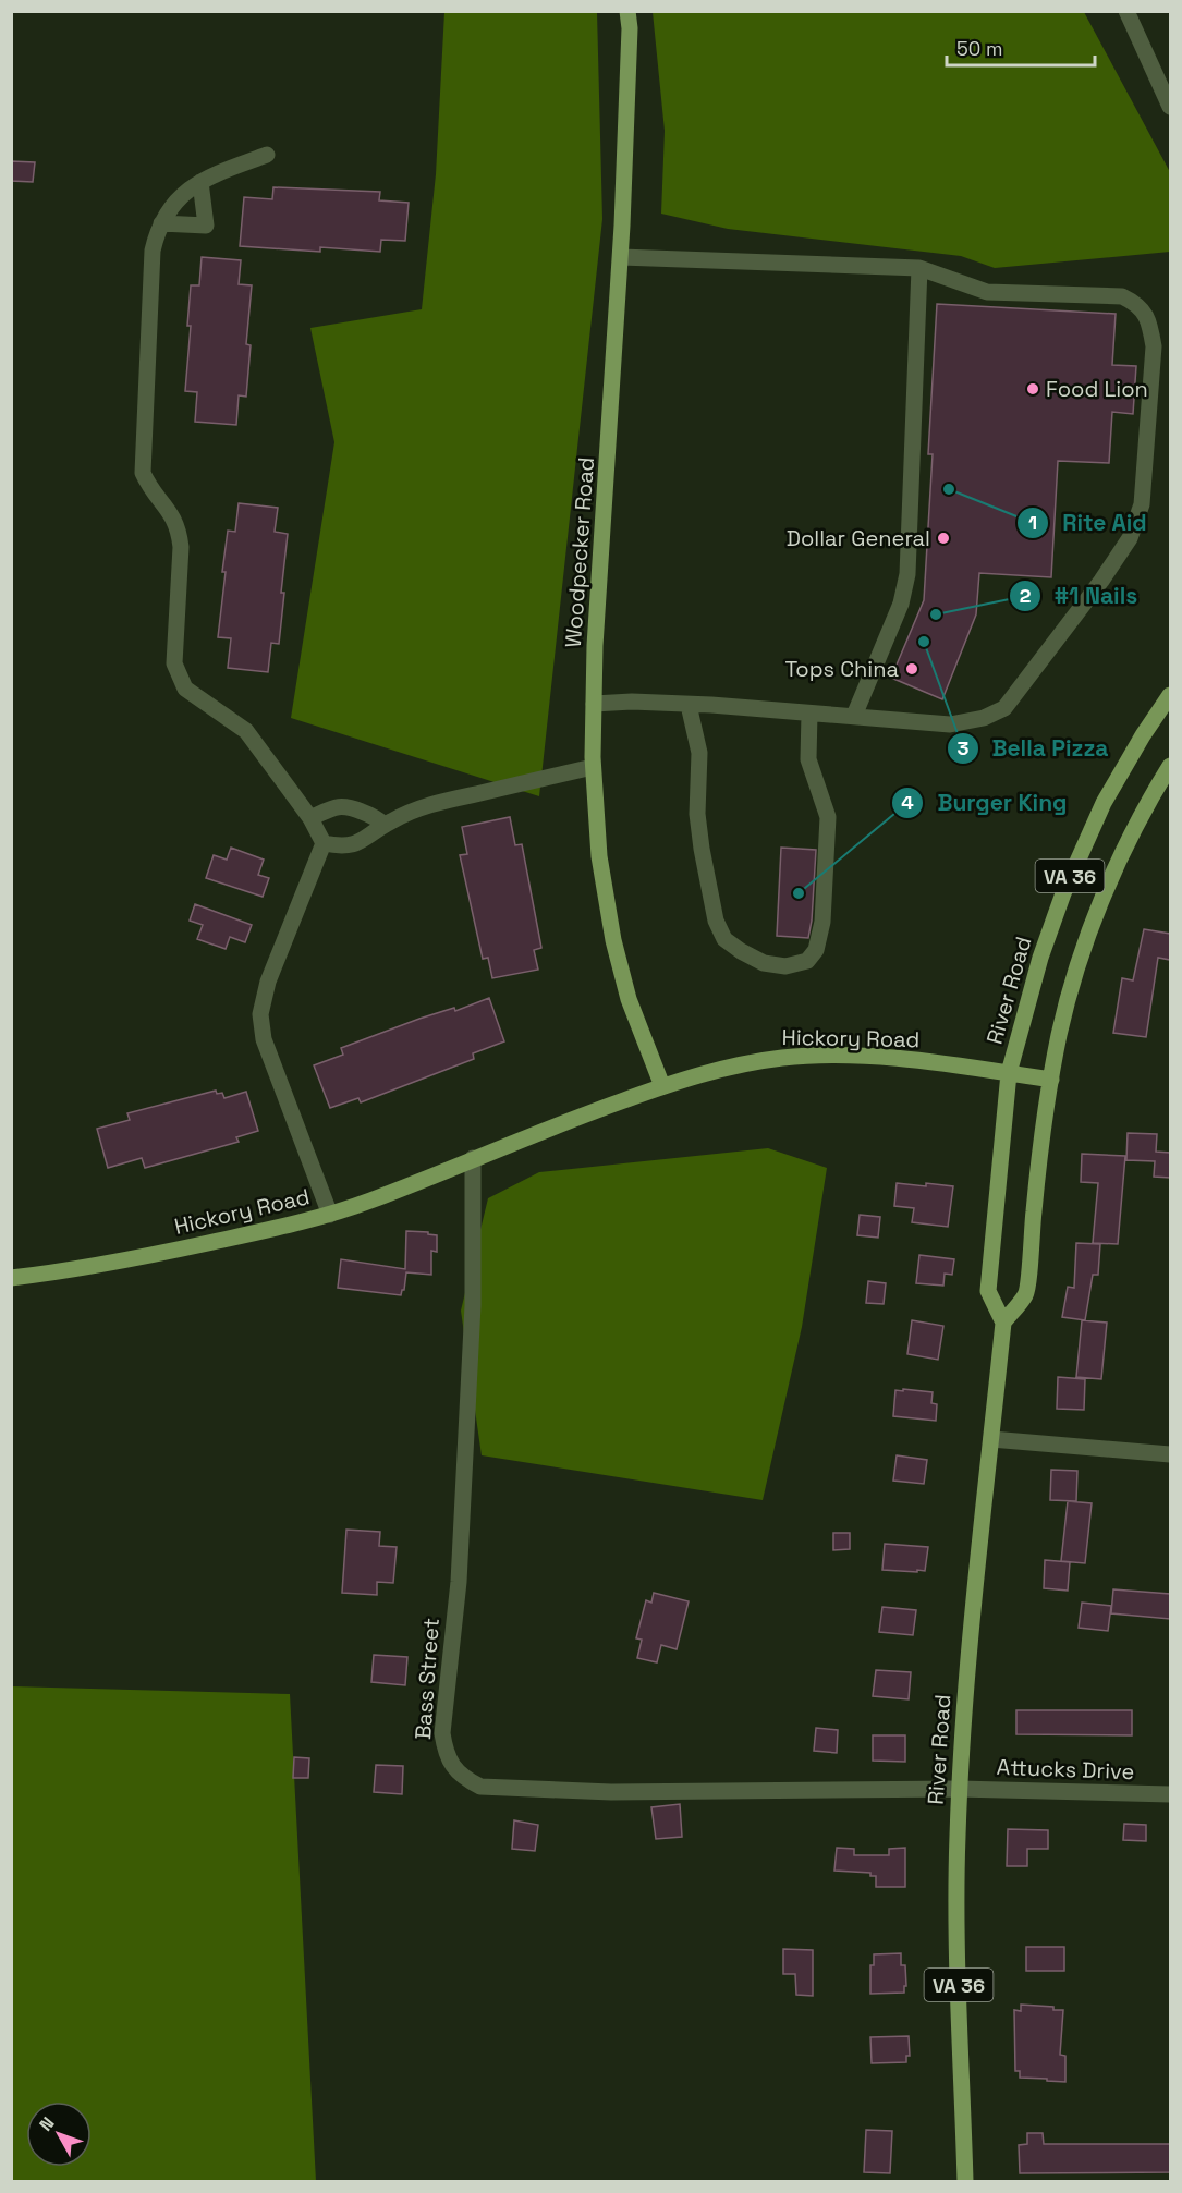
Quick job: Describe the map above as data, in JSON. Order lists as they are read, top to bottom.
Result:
{
  "streets": {
    "main road": [
      "Woodpecker Road",
      "VA 36",
      "River Road",
      "Hickory Road"
    ],
    "street": ["Bass Street", "Attucks Drive"]
  },
  "crossings": [
    ["Woodpecker Road", "Hickory Road"],
    ["VA 36", "River Road"],
    ["VA 36", "Hickory Road"],
    ["River Road", "Hickory Road"],
    ["River Road", "Bass Street"],
    ["River Road", "Attucks Drive"],
    ["Hickory Road", "Bass Street"],
    ["Bass Street", "Attucks Drive"]
  ],
  "places": [
    "Food Lion",
    "Rite Aid",
    "Dollar General",
    "#1 Nails",
    "Bella Pizza",
    "Tops China",
    "Burger King"
  ],
  "scale_bar": "50 m",
  "north": "top left"
}
